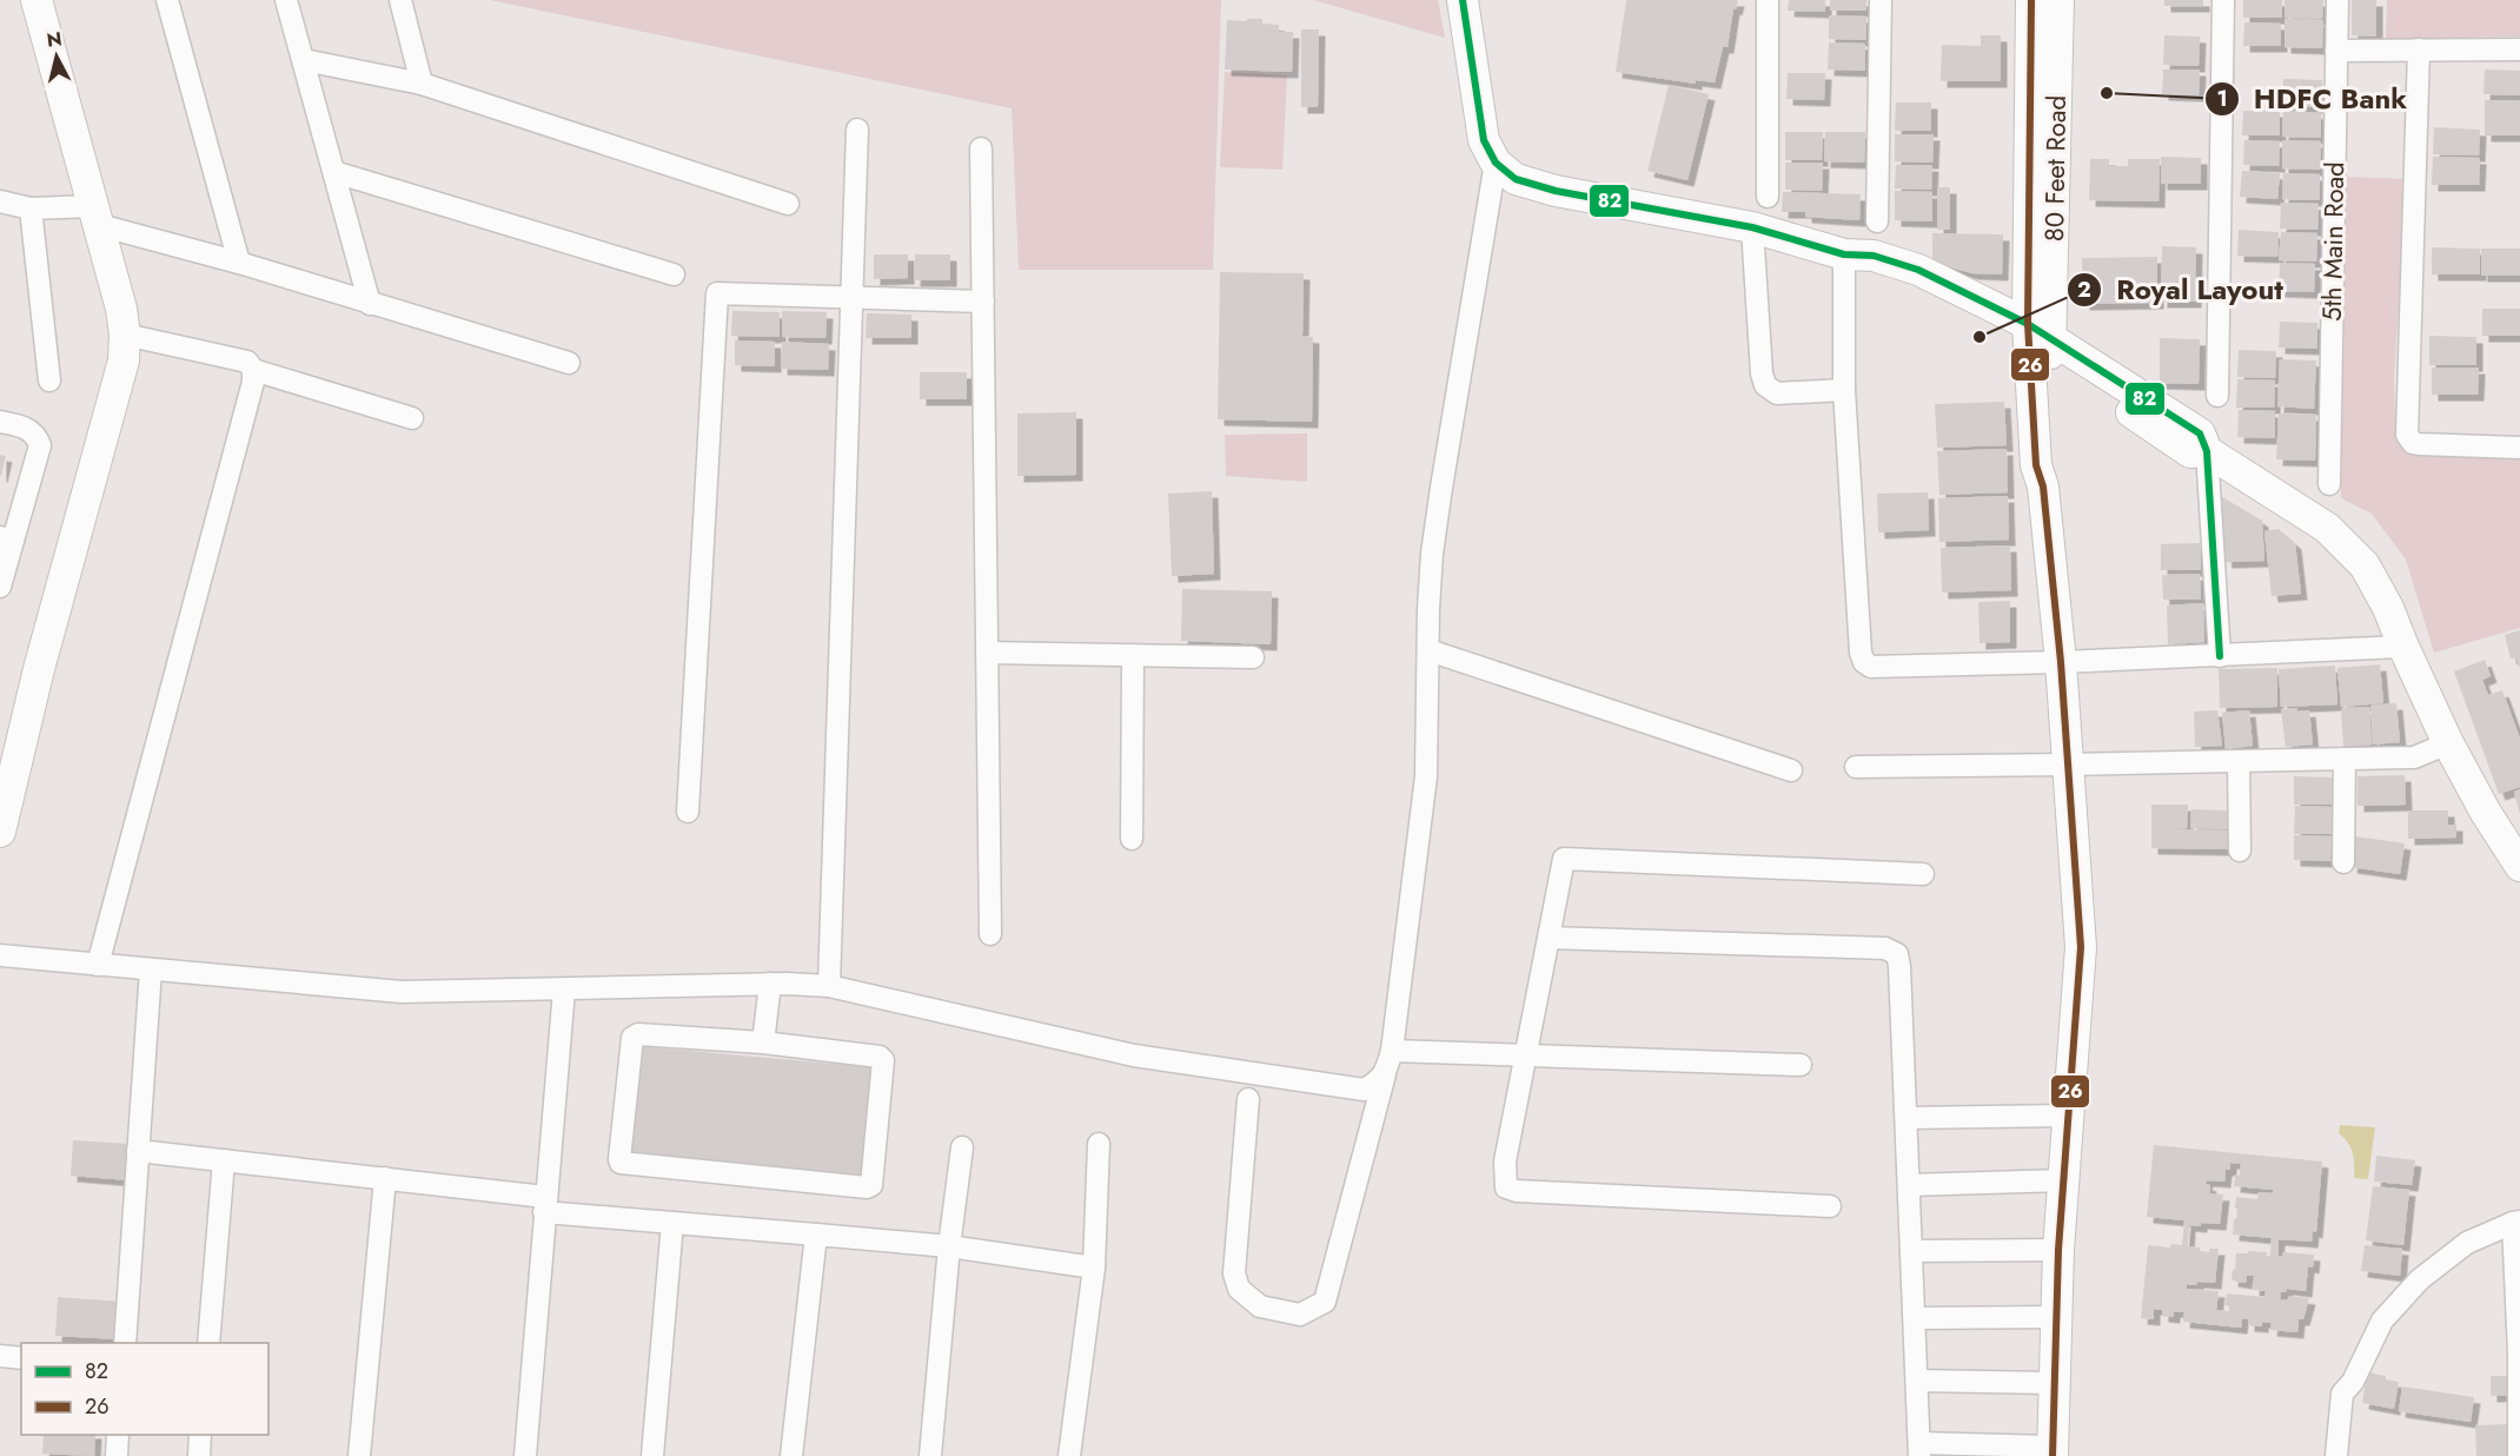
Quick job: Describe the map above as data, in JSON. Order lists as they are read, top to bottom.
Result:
{
  "streets": {
    "main road": ["80 Feet Road"],
    "street": ["5th Main Road"]
  },
  "places": ["HDFC Bank", "Royal Layout"],
  "lines": ["transit line 82", "transit line 26"],
  "legend": ["82", "26"],
  "north": "top"
}
